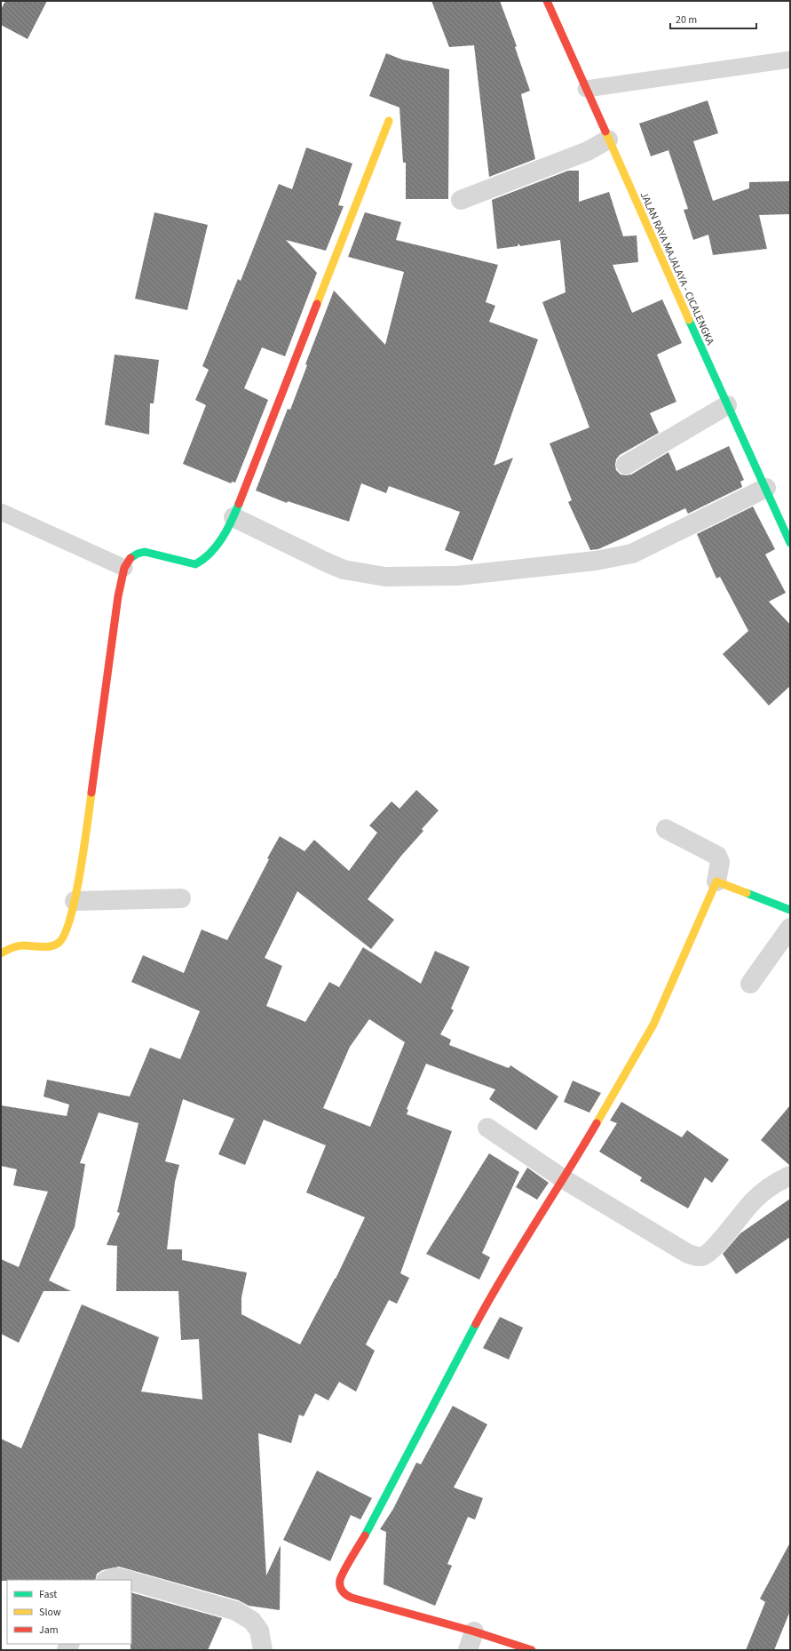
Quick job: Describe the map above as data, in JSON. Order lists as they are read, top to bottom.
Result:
{
  "streets": {
    "street": ["JALAN RAYA MAJALAYA - CICALENGKA"]
  },
  "legend": ["Fast", "Slow", "Jam"],
  "scale_bar": "20 m"
}
